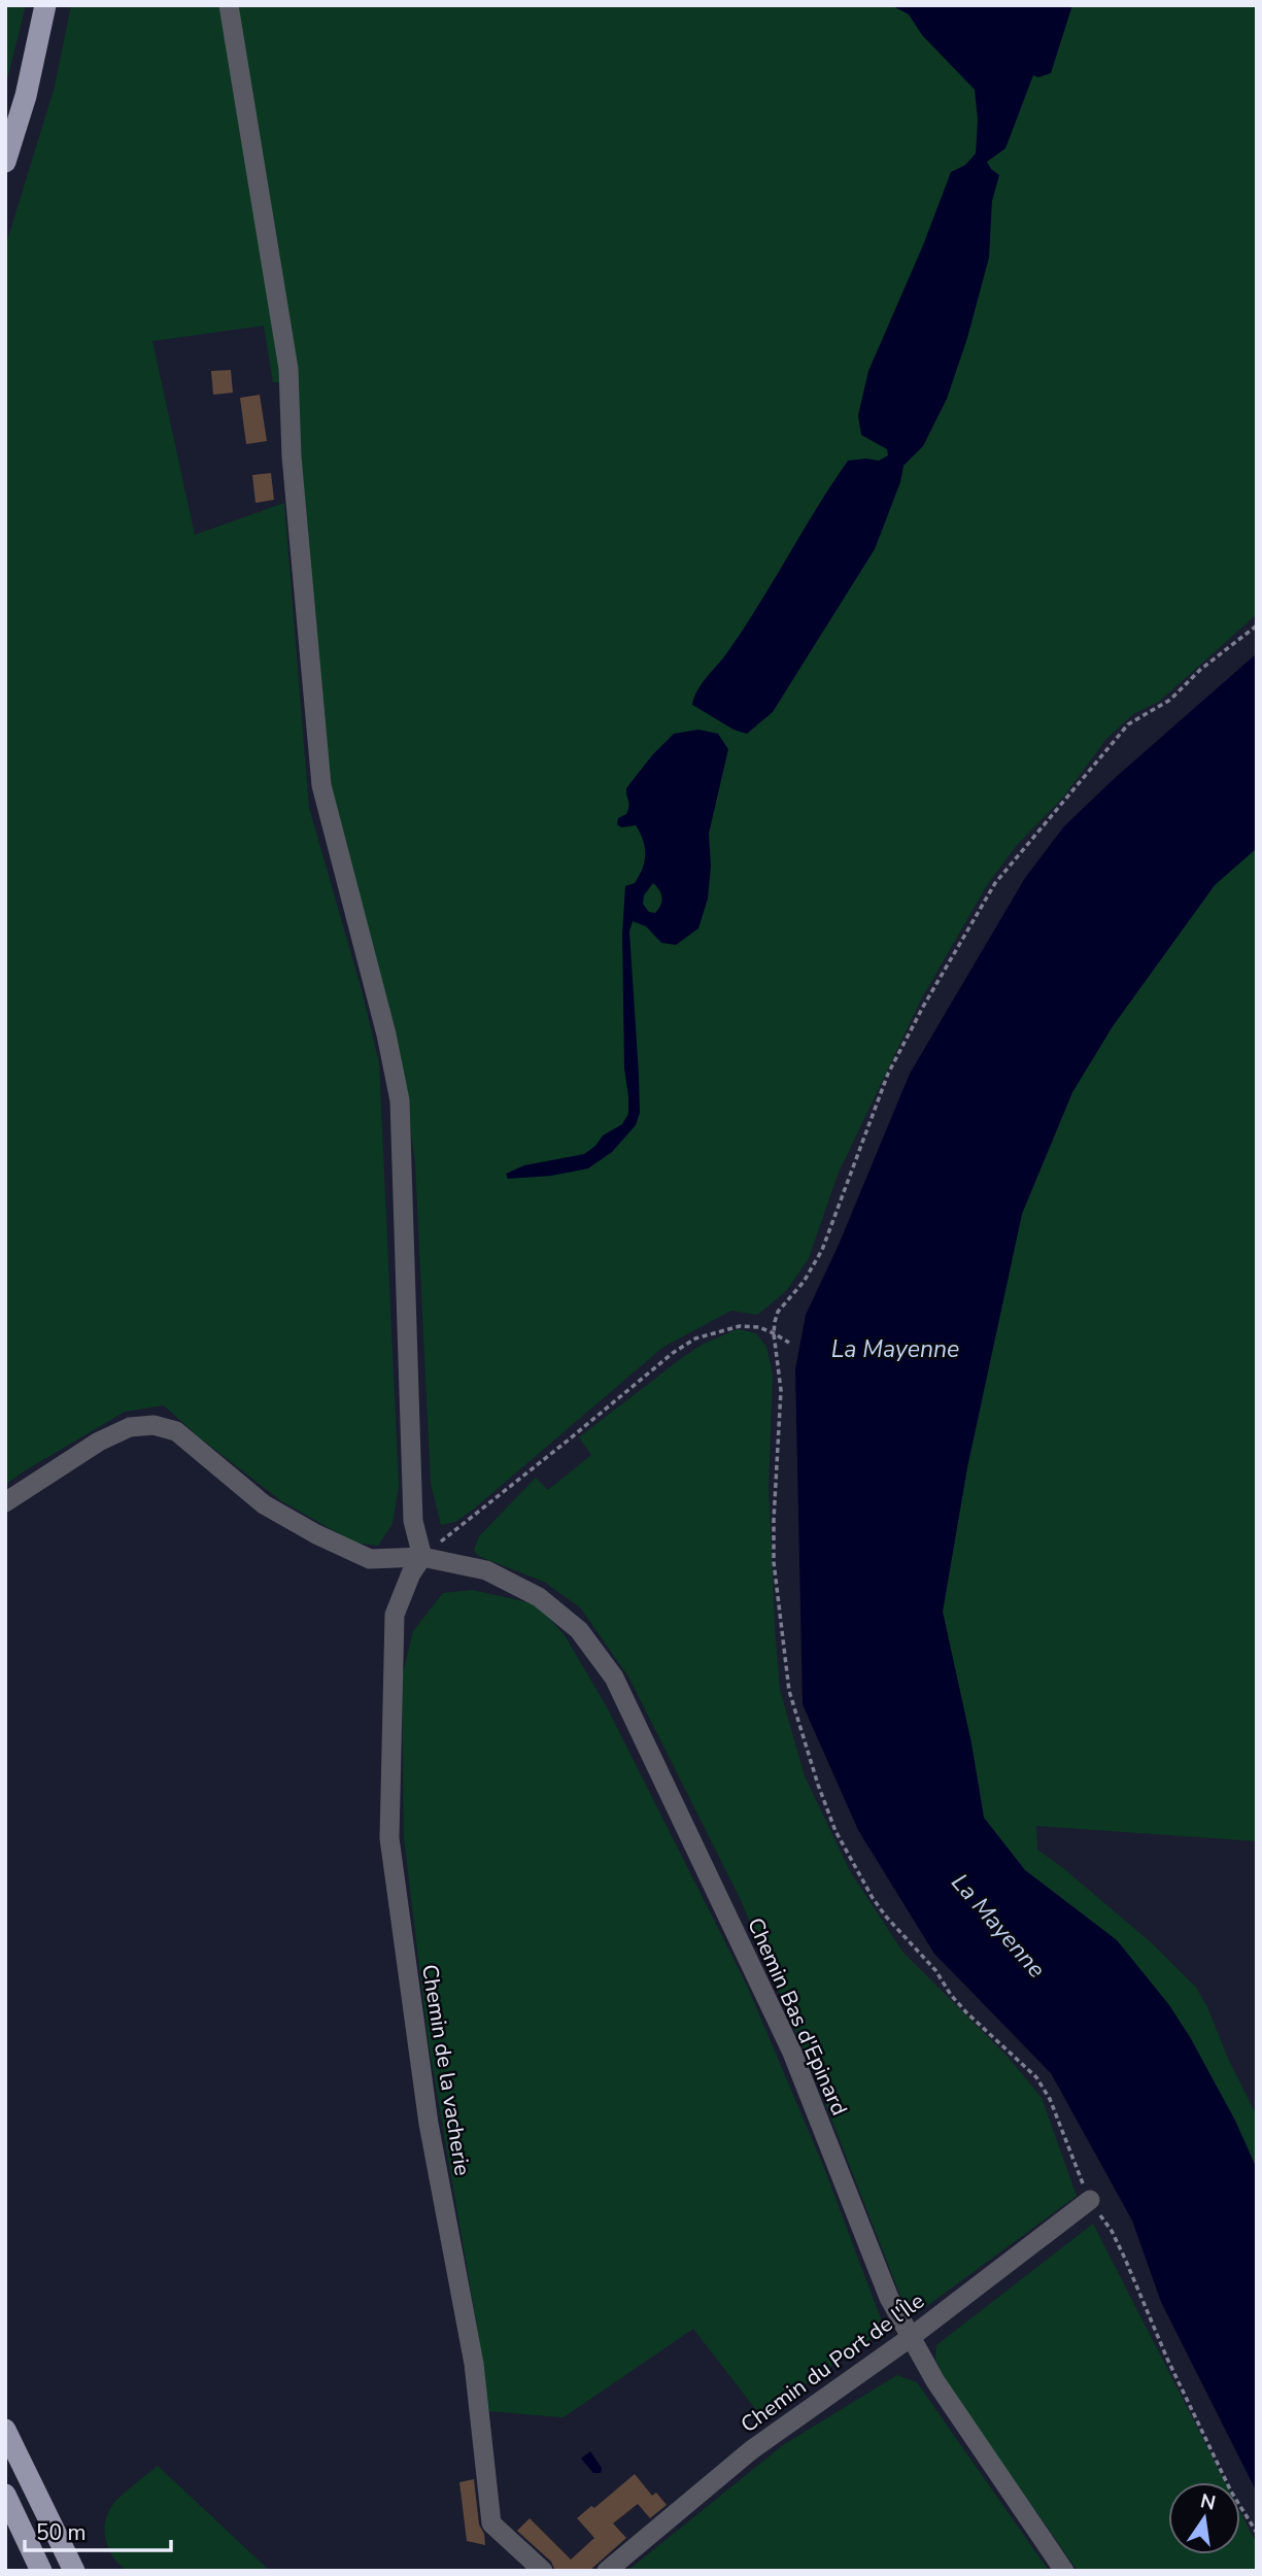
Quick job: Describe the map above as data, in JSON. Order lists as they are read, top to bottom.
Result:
{
  "streets": {
    "street": ["Chemin Bas d'Epinard", "Chemin de la vacherie", "Chemin du Port de l'Île"]
  },
  "crossings": [
    ["Chemin Bas d'Epinard", "Chemin de la vacherie"],
    ["Chemin Bas d'Epinard", "Chemin du Port de l'Île"]
  ],
  "water": ["La Mayenne"],
  "scale_bar": "50 m",
  "north": "top"
}
